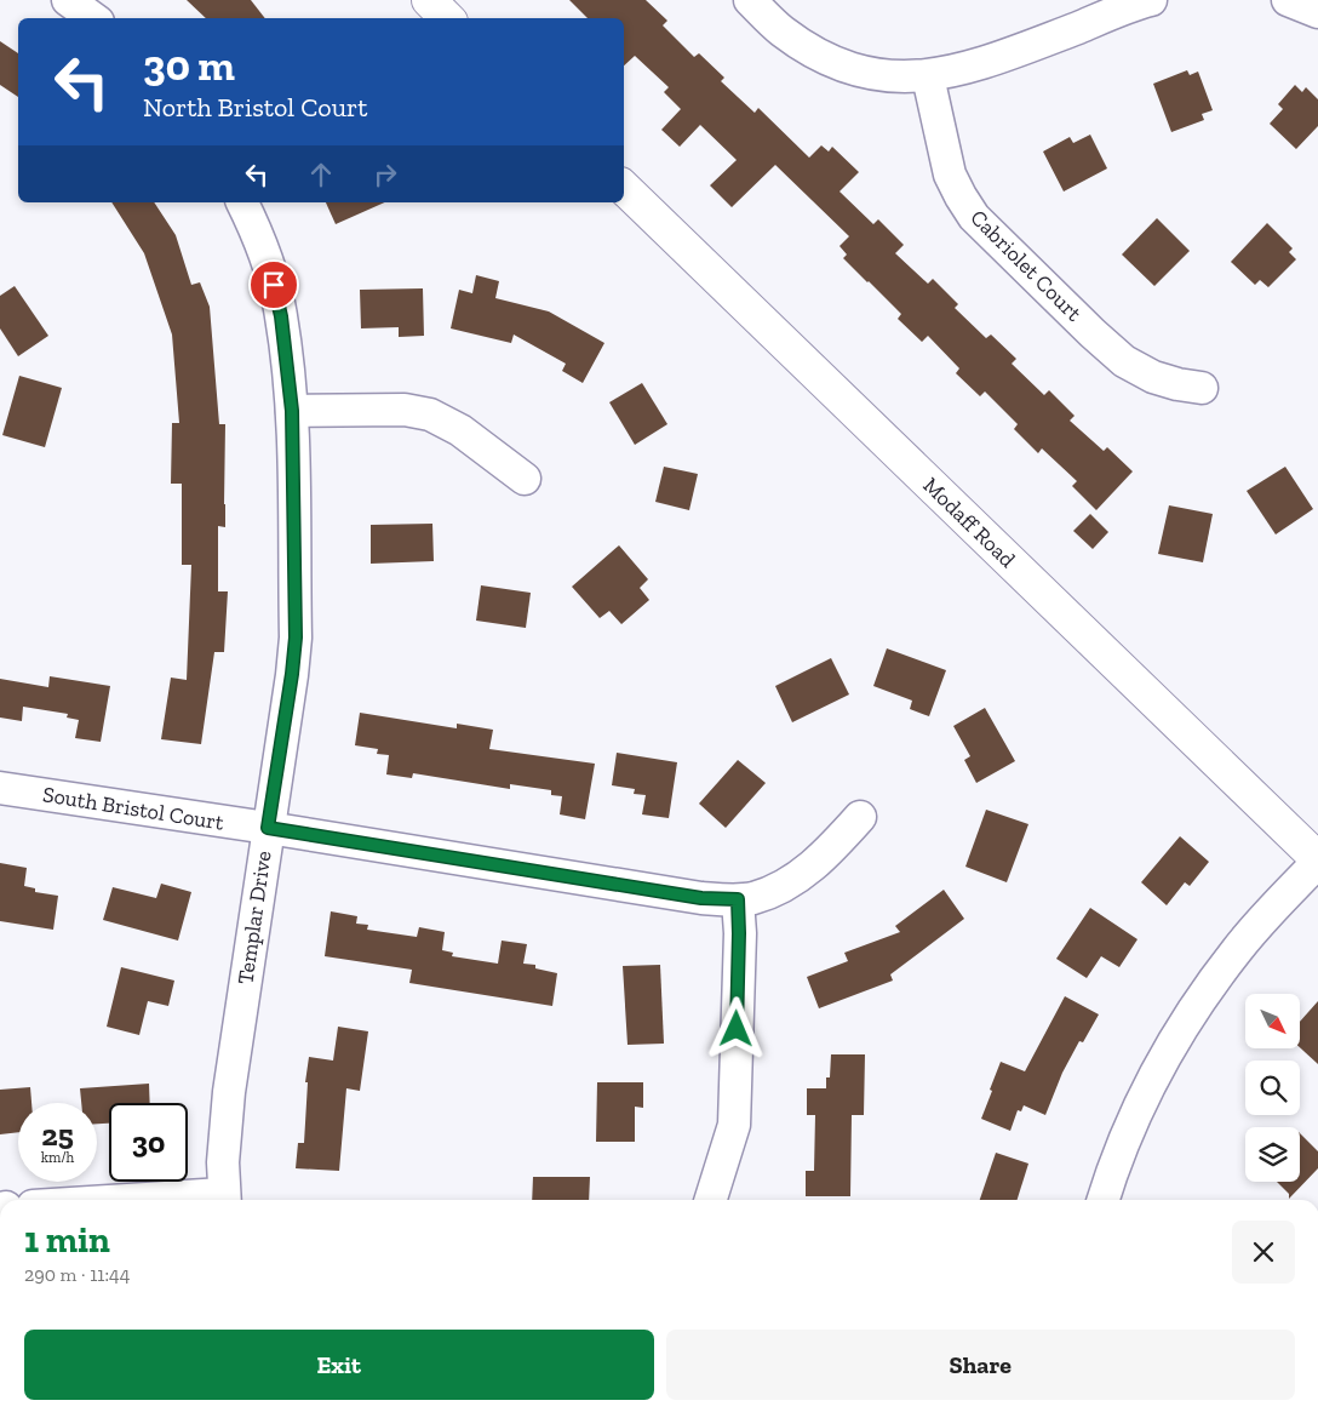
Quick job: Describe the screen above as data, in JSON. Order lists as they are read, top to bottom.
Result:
{
  "streets": {
    "street": [
      "Cabriolet Court",
      "Modaff Road",
      "South Bristol Court",
      "Templar Drive"
    ]
  },
  "crossings": [
    ["South Bristol Court", "Templar Drive"]
  ],
  "north": "bottom right",
  "page": {
    "turn": ["30 m", "North Bristol Court"],
    "speed": "25 km/h",
    "limit": "30",
    "heading": ["1 min", "290 m · 11:44"],
    "buttons": ["Exit", "Share"]
  }
}
